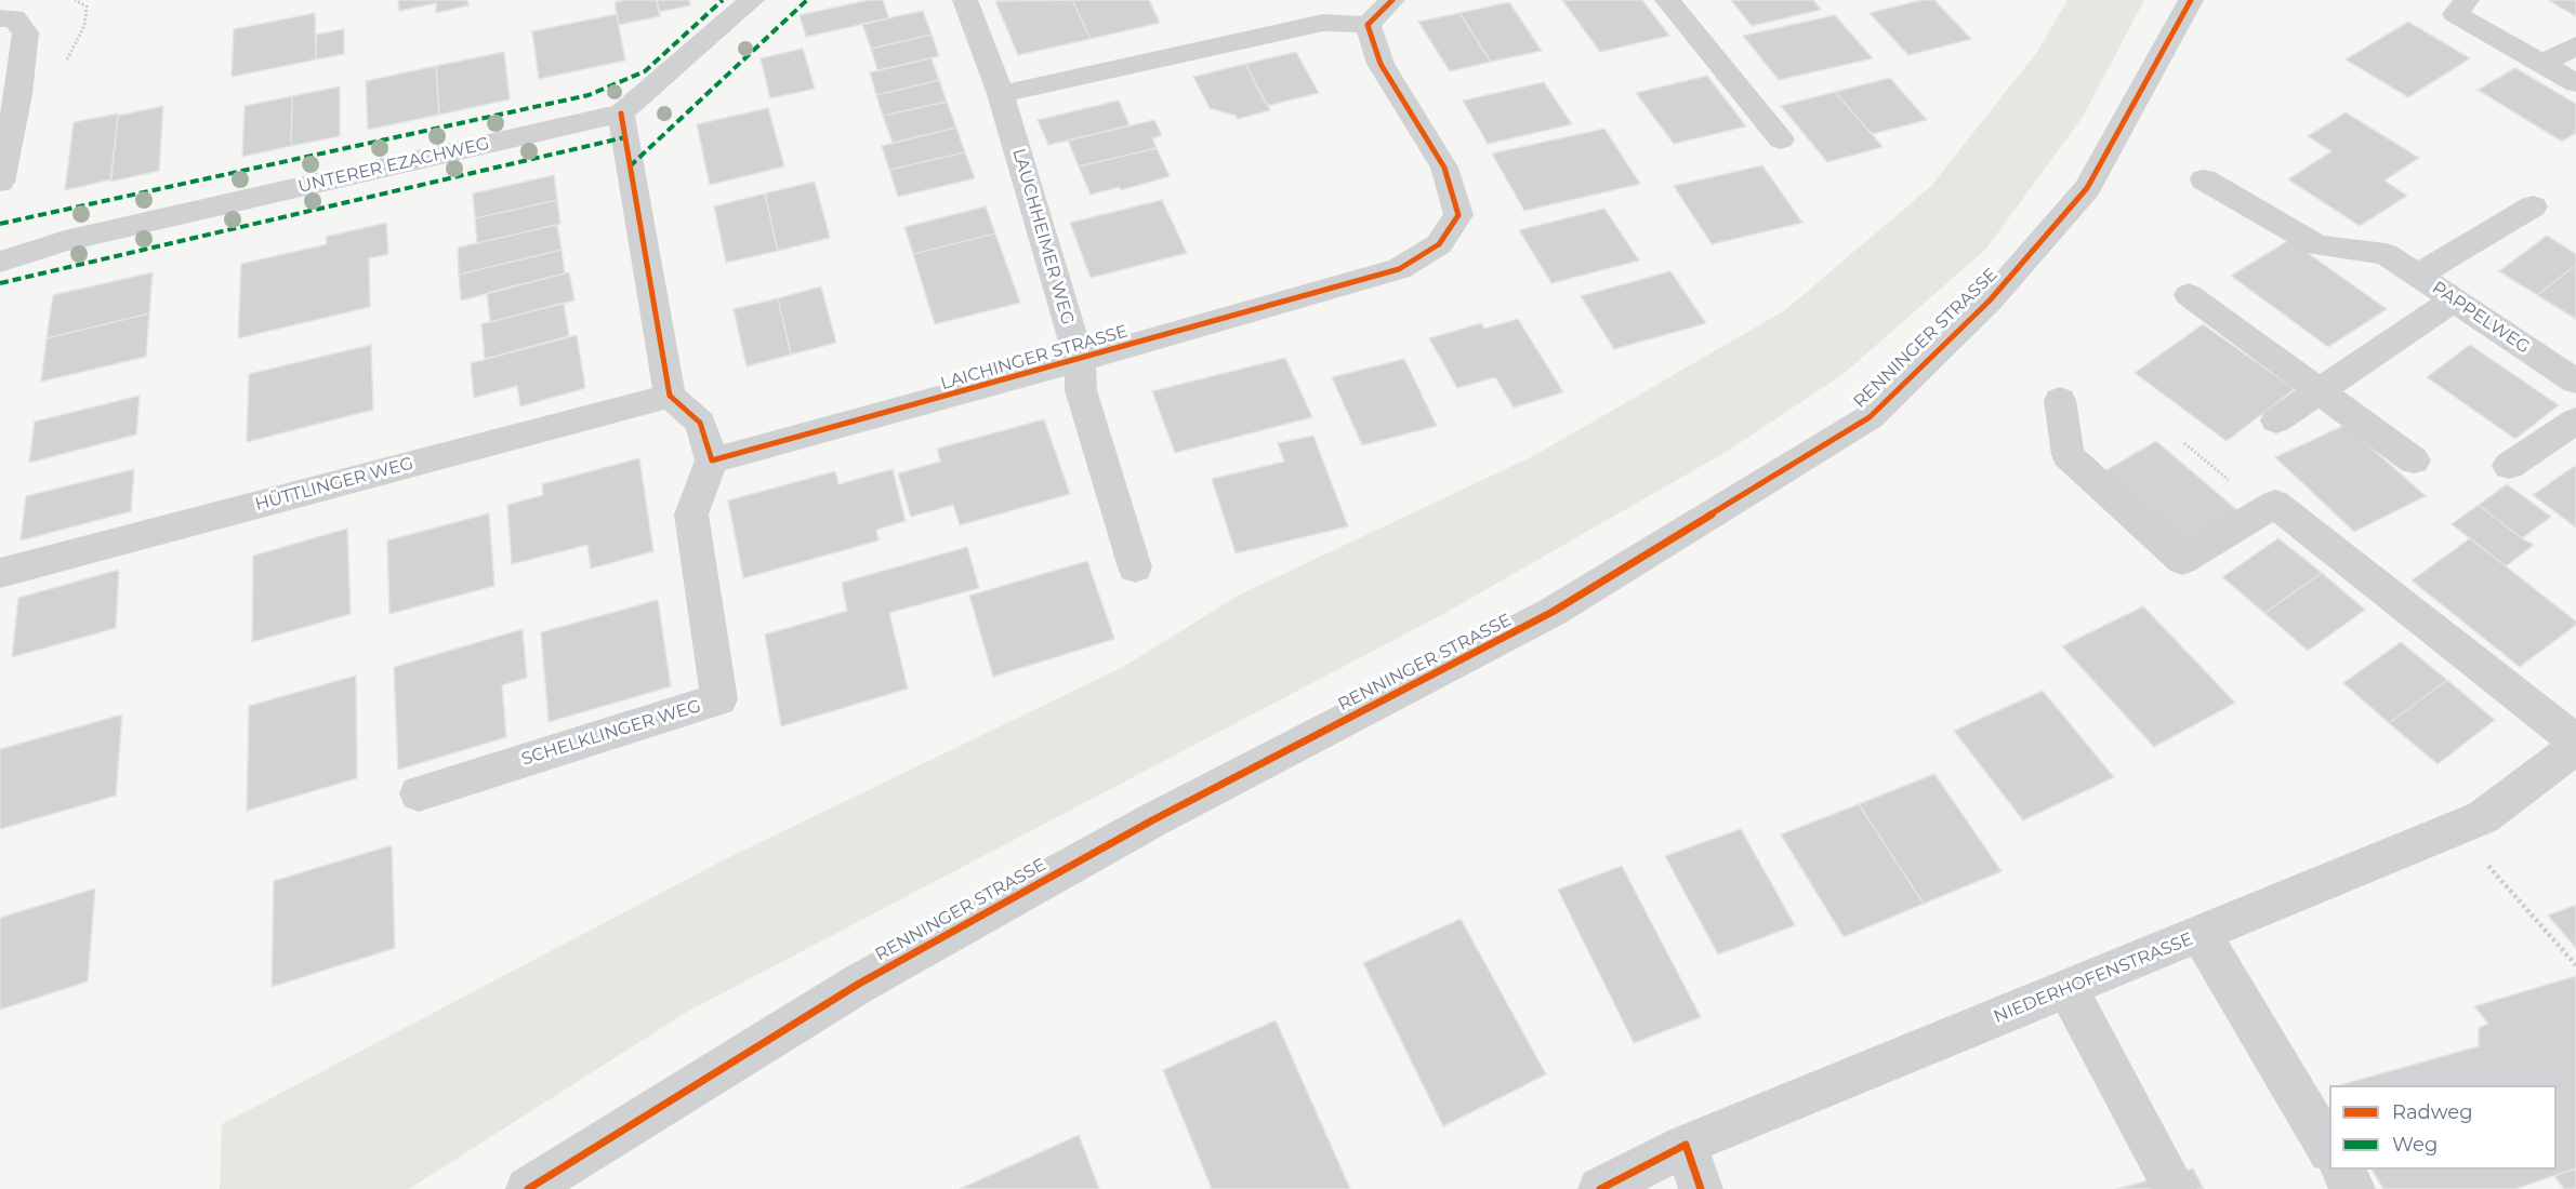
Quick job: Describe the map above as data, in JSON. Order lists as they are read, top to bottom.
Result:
{
  "streets": {
    "street": [
      "UNTERER EZACHWEG",
      "LAUCHHEIMER WEG",
      "PAPPELWEG",
      "RENNINGER STRASSE",
      "LAICHINGER STRASSE",
      "HÜTTLINGER WEG",
      "SCHELKLINGER WEG",
      "NIEDERHOFENSTRASSE"
    ]
  },
  "crossings": [
    ["LAUCHHEIMER WEG", "LAICHINGER STRASSE"],
    ["LAICHINGER STRASSE", "SCHELKLINGER WEG"]
  ],
  "legend": ["Radweg", "Weg"]
}
